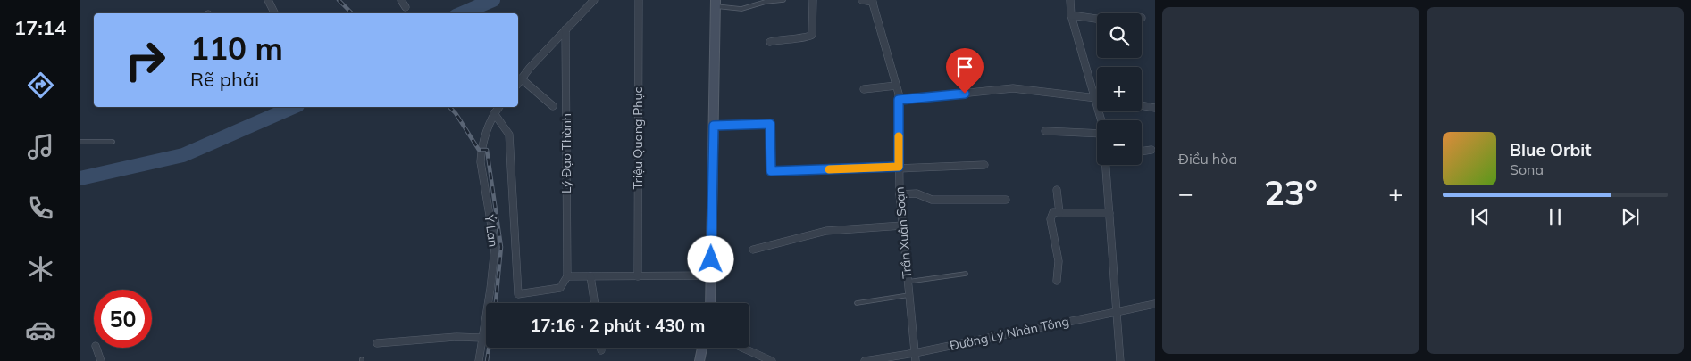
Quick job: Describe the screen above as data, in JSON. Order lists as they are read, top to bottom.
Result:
{
  "streets": {
    "street": [
      "Triệu Quang Phục",
      "Lý Đạo Thành",
      "Ỷ Lan",
      "Trần Xuân Soạn",
      "Đường Lý Nhân Tông"
    ]
  },
  "crossings": [
    ["Trần Xuân Soạn", "Đường Lý Nhân Tông"]
  ],
  "page": {
    "tabs": "17:14",
    "tile": "Điều hòa",
    "map_buttons": ["+", "−"],
    "turn": ["110 m", "Rẽ phải"],
    "song": ["Blue Orbit", "Sona"],
    "heat": ["−", "23°", "+"],
    "limit": "50",
    "trip": "17:16 · 2 phút · 430 m"
  }
}
